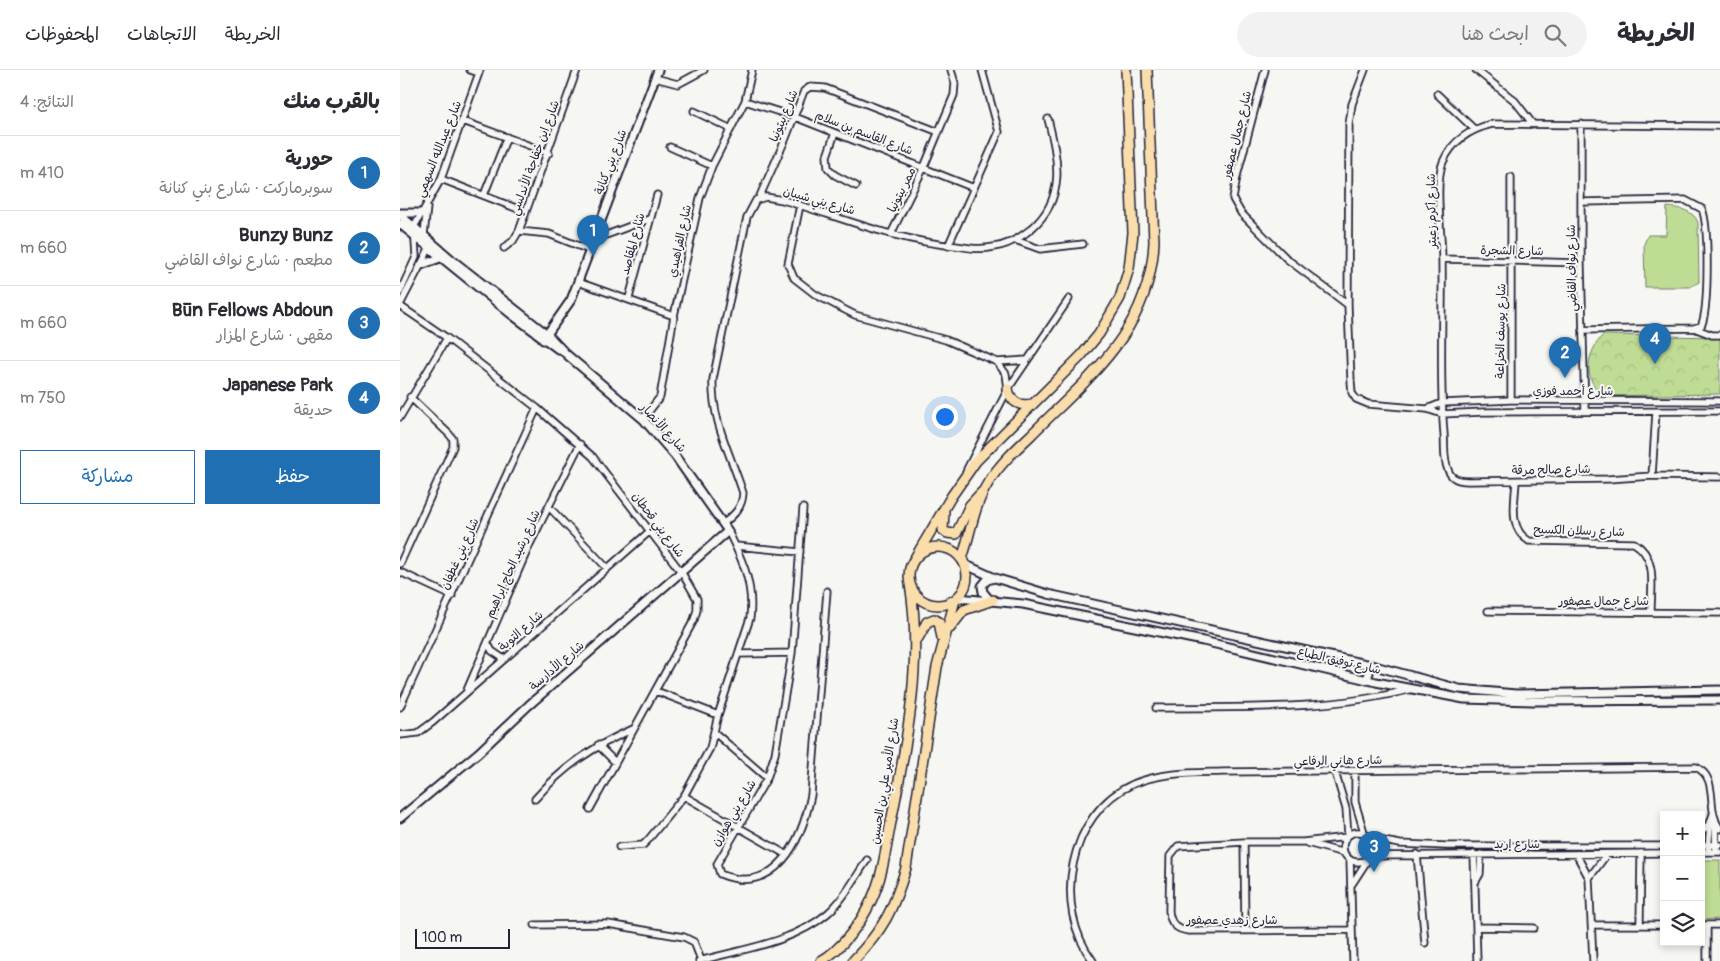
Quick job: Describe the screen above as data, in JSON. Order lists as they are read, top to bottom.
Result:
{
  "streets": {
    "main road": ["شارع الأمير علي بن الحسين"],
    "street": [
      "شارع بيتونيا",
      "شارع القاسم بن سلام",
      "شارع جمال عصفور",
      "شارع عبدالله السهمي",
      "شارع ابن خفاجة الأندلسي",
      "شارع بني كنانة",
      "ممر بيتونيا",
      "شارع بني شيبان",
      "شارع أكرم زعيتر",
      "شارع الفراهيدي",
      "شارع المقاصد",
      "شارع الشجرة",
      "شارع نواف القاضي",
      "شارع يوسف الخزاعة",
      "شارع أحمد فوزي",
      "شارع الأنصار",
      "شارع صالح مرقة",
      "شارع بني قحطان",
      "شارع رسلان الكسيح",
      "شارع بني غطفان",
      "شارع رشيد الحاج إبراهيم",
      "شارع التوبة",
      "شارع توفيق الطباع",
      "شارع الأدارسة",
      "شارع هاني الرفاعي",
      "شارع بني هوازن",
      "شارع إربد",
      "شارع زهدي عصفور"
    ]
  },
  "crossings": [
    ["شارع بيتونيا", "شارع القاسم بن سلام"],
    ["شارع بيتونيا", "ممر بيتونيا"],
    ["شارع بيتونيا", "شارع بني شيبان"],
    ["شارع القاسم بن سلام", "ممر بيتونيا"],
    ["شارع القاسم بن سلام", "شارع الفراهيدي"],
    ["شارع جمال عصفور", "شارع أحمد فوزي"],
    ["شارع جمال عصفور", "شارع رسلان الكسيح"],
    ["شارع عبدالله السهمي", "شارع الأنصار"],
    ["شارع بني كنانة", "شارع الأنصار"],
    ["ممر بيتونيا", "شارع بني شيبان"],
    ["شارع أكرم زعيتر", "شارع الشجرة"],
    ["شارع أكرم زعيتر", "شارع نواف القاضي"],
    ["شارع أكرم زعيتر", "شارع أحمد فوزي"],
    ["شارع أكرم زعيتر", "شارع صالح مرقة"],
    ["شارع الفراهيدي", "شارع الأنصار"],
    ["شارع الشجرة", "شارع نواف القاضي"],
    ["شارع الشجرة", "شارع يوسف الخزاعة"],
    ["شارع نواف القاضي", "شارع أحمد فوزي"],
    ["شارع يوسف الخزاعة", "شارع أحمد فوزي"],
    ["شارع أحمد فوزي", "شارع صالح مرقة"],
    ["شارع الأنصار", "شارع الأدارسة"],
    ["شارع صالح مرقة", "شارع رسلان الكسيح"],
    ["شارع بني قحطان", "شارع بني غطفان"],
    ["شارع بني قحطان", "شارع رشيد الحاج إبراهيم"],
    ["شارع بني قحطان", "شارع التوبة"],
    ["شارع بني قحطان", "شارع الأدارسة"],
    ["شارع رشيد الحاج إبراهيم", "شارع التوبة"],
    ["شارع توفيق الطباع", "شارع الأمير علي بن الحسين"],
    ["شارع إربد", "شارع زهدي عصفور"]
  ],
  "scale_bar": "100 m",
  "page": {
    "header": "الخريطة",
    "search": "ابحث هنا",
    "nav": ["الخريطة", "الاتجاهات", "المحفوظات"],
    "heading": ["بالقرب منك", "النتائج: 4"],
    "list": [
      {
        "mark": "1",
        "name": "حورية",
        "note": "سوبرماركت · شارع بني كنانة",
        "value": "410 m"
      },
      {
        "mark": "2",
        "name": "Bunzy Bunz",
        "note": "مطعم · شارع نواف القاضي",
        "value": "660 m"
      },
      {
        "mark": "3",
        "name": "Būn Fellows Abdoun",
        "note": "مقهى · شارع المزار",
        "value": "660 m"
      },
      {
        "mark": "4",
        "name": "Japanese Park",
        "note": "حديقة",
        "value": "750 m"
      }
    ],
    "pins": [
      "1",
      "4",
      "2",
      "3"
    ],
    "buttons": ["حفظ", "مشاركة"],
    "map_buttons": ["+", "−"],
    "scale": "100 m"
  }
}
